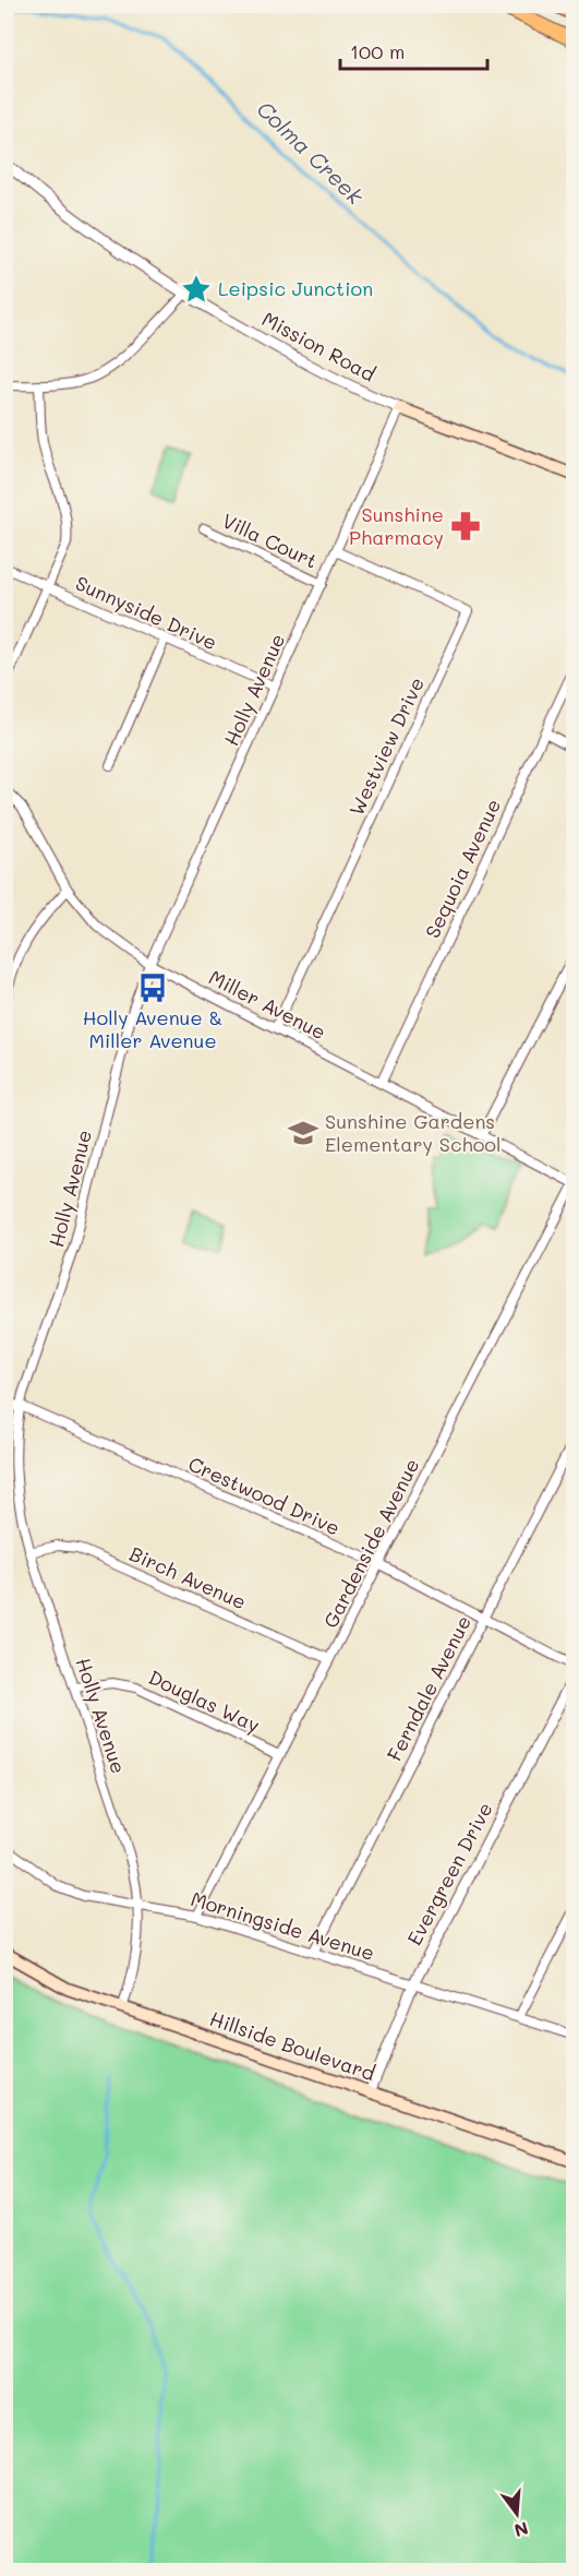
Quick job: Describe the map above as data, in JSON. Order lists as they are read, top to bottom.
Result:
{
  "streets": {
    "main road": ["Mission Road", "Hillside Boulevard"],
    "street": [
      "Villa Court",
      "Sunnyside Drive",
      "Holly Avenue",
      "Westview Drive",
      "Sequoia Avenue",
      "Miller Avenue",
      "Crestwood Drive",
      "Gardenside Avenue",
      "Birch Avenue",
      "Ferndale Avenue",
      "Douglas Way",
      "Evergreen Drive",
      "Morningside Avenue"
    ]
  },
  "crossings": [
    ["Mission Road", "Holly Avenue"],
    ["Villa Court", "Holly Avenue"],
    ["Sunnyside Drive", "Holly Avenue"],
    ["Holly Avenue", "Westview Drive"],
    ["Holly Avenue", "Miller Avenue"],
    ["Holly Avenue", "Crestwood Drive"],
    ["Holly Avenue", "Birch Avenue"],
    ["Holly Avenue", "Douglas Way"],
    ["Holly Avenue", "Morningside Avenue"],
    ["Holly Avenue", "Hillside Boulevard"],
    ["Westview Drive", "Miller Avenue"],
    ["Sequoia Avenue", "Miller Avenue"],
    ["Miller Avenue", "Gardenside Avenue"],
    ["Crestwood Drive", "Gardenside Avenue"],
    ["Crestwood Drive", "Ferndale Avenue"],
    ["Gardenside Avenue", "Birch Avenue"],
    ["Gardenside Avenue", "Douglas Way"],
    ["Gardenside Avenue", "Morningside Avenue"],
    ["Ferndale Avenue", "Morningside Avenue"],
    ["Evergreen Drive", "Morningside Avenue"],
    ["Evergreen Drive", "Hillside Boulevard"]
  ],
  "water": ["Colma Creek"],
  "places": {
    "place": ["Leipsic Junction"],
    "pharmacy": ["Sunshine Pharmacy"],
    "bus stop": ["Holly Avenue & Miller Avenue"],
    "school or university": ["Sunshine Gardens Elementary School"]
  },
  "scale_bar": "100 m",
  "north": "bottom"
}
